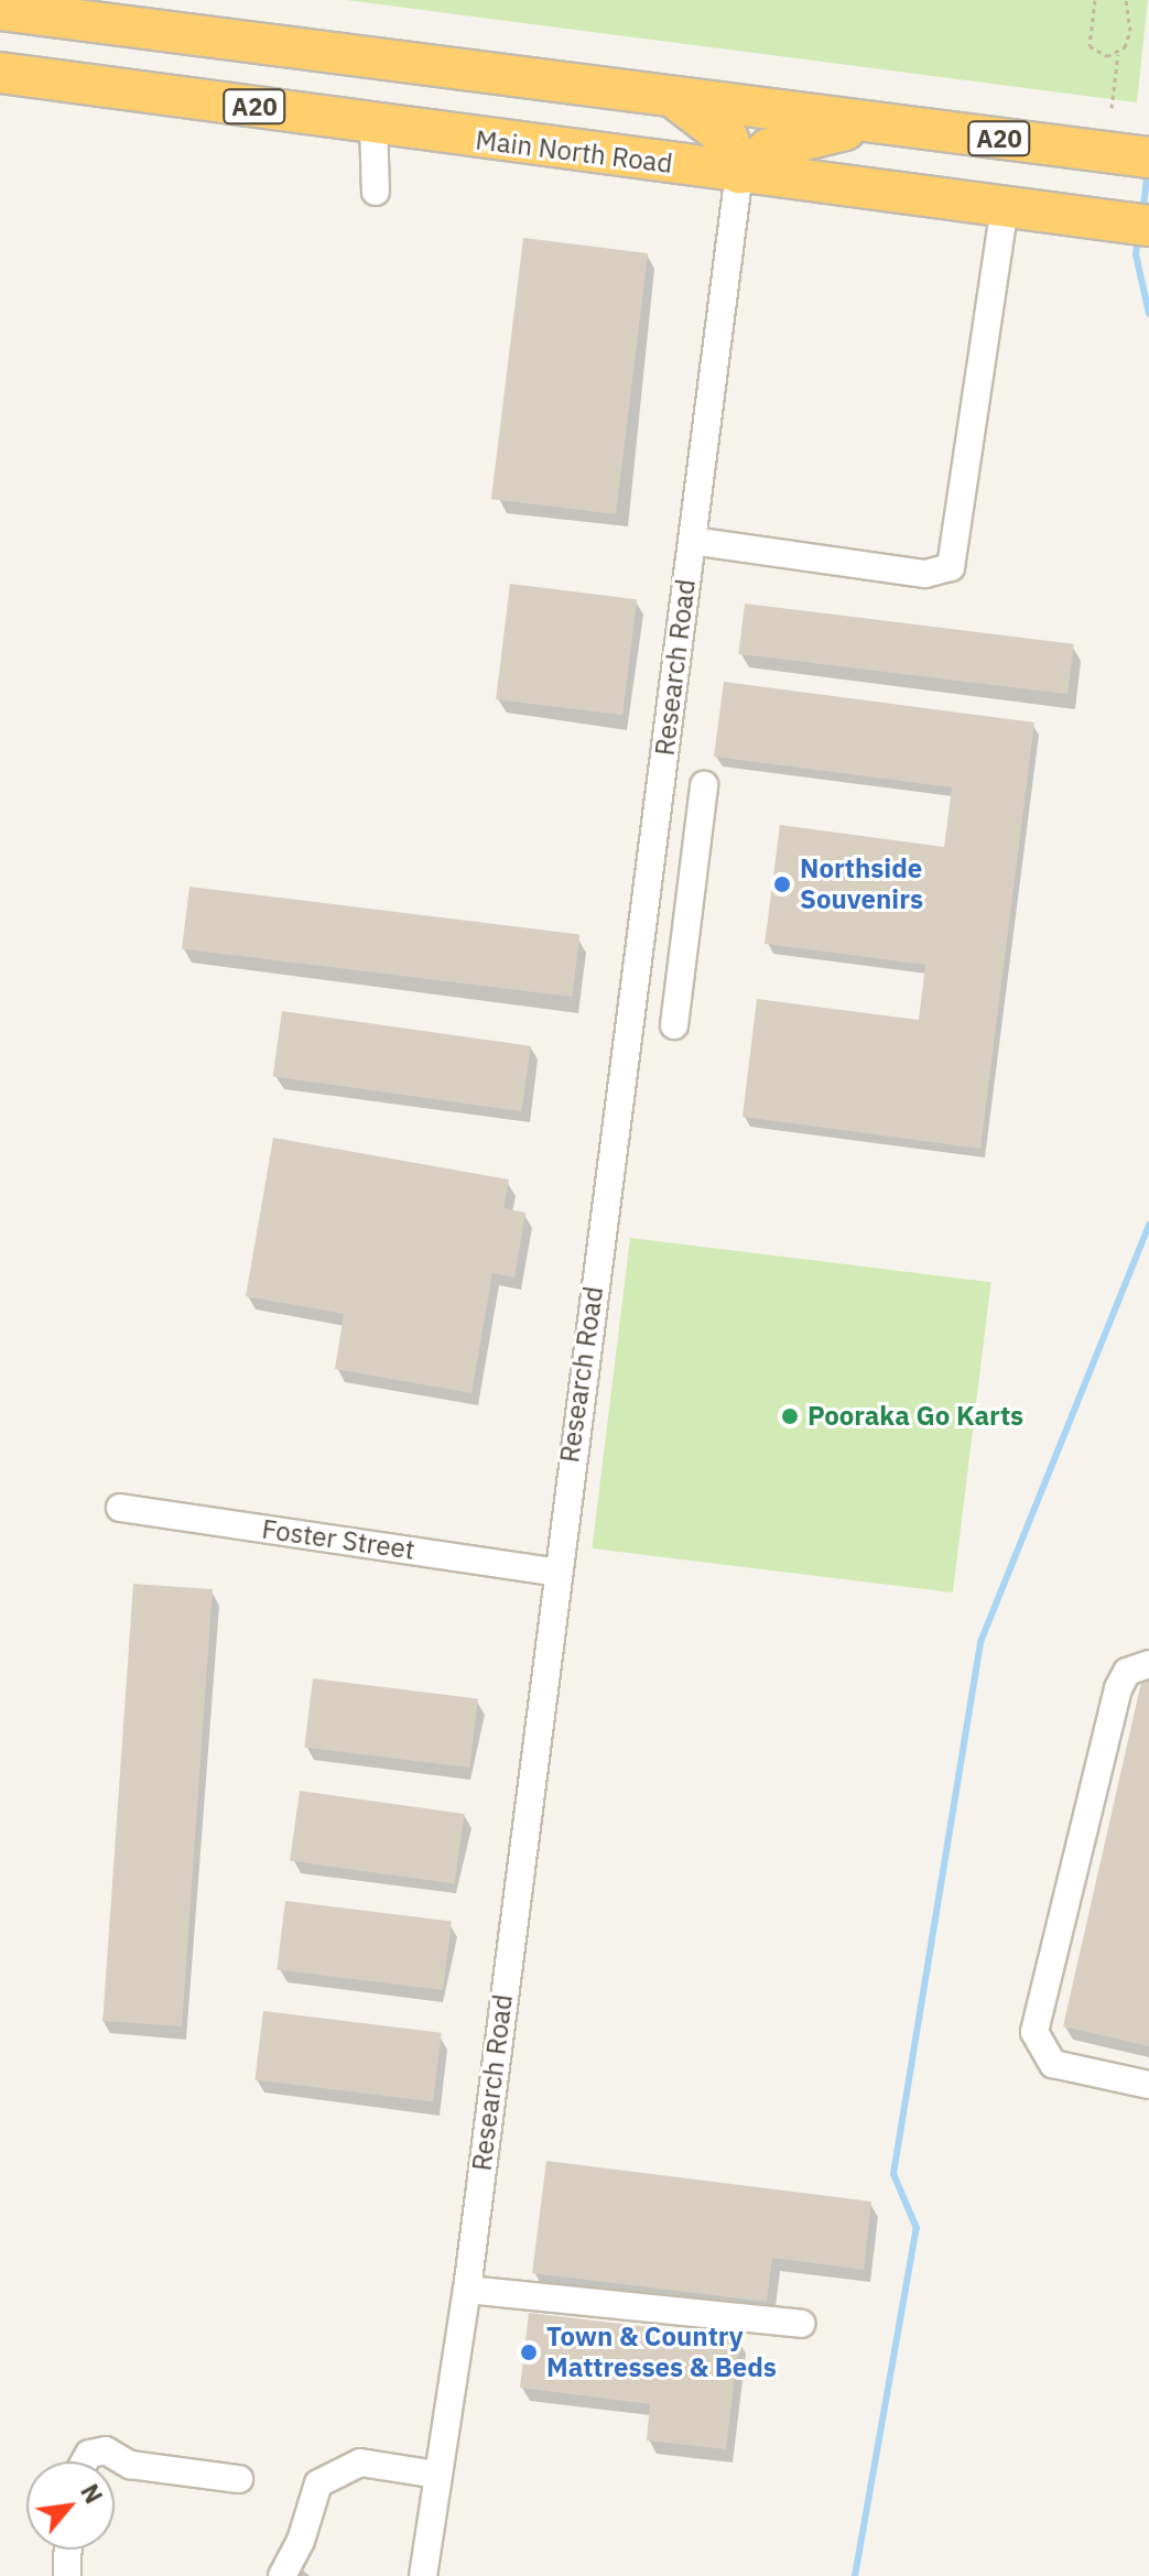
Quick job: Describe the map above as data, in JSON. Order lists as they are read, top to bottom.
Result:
{
  "streets": {
    "highway": ["A20", "Main North Road"],
    "street": ["Research Road", "Foster Street"]
  },
  "crossings": [
    ["Main North Road", "Research Road"],
    ["Research Road", "Foster Street"]
  ],
  "places": ["Northside Souvenirs", "Pooraka Go Karts", "Town & Country Mattresses & Beds"],
  "north": "top right"
}
